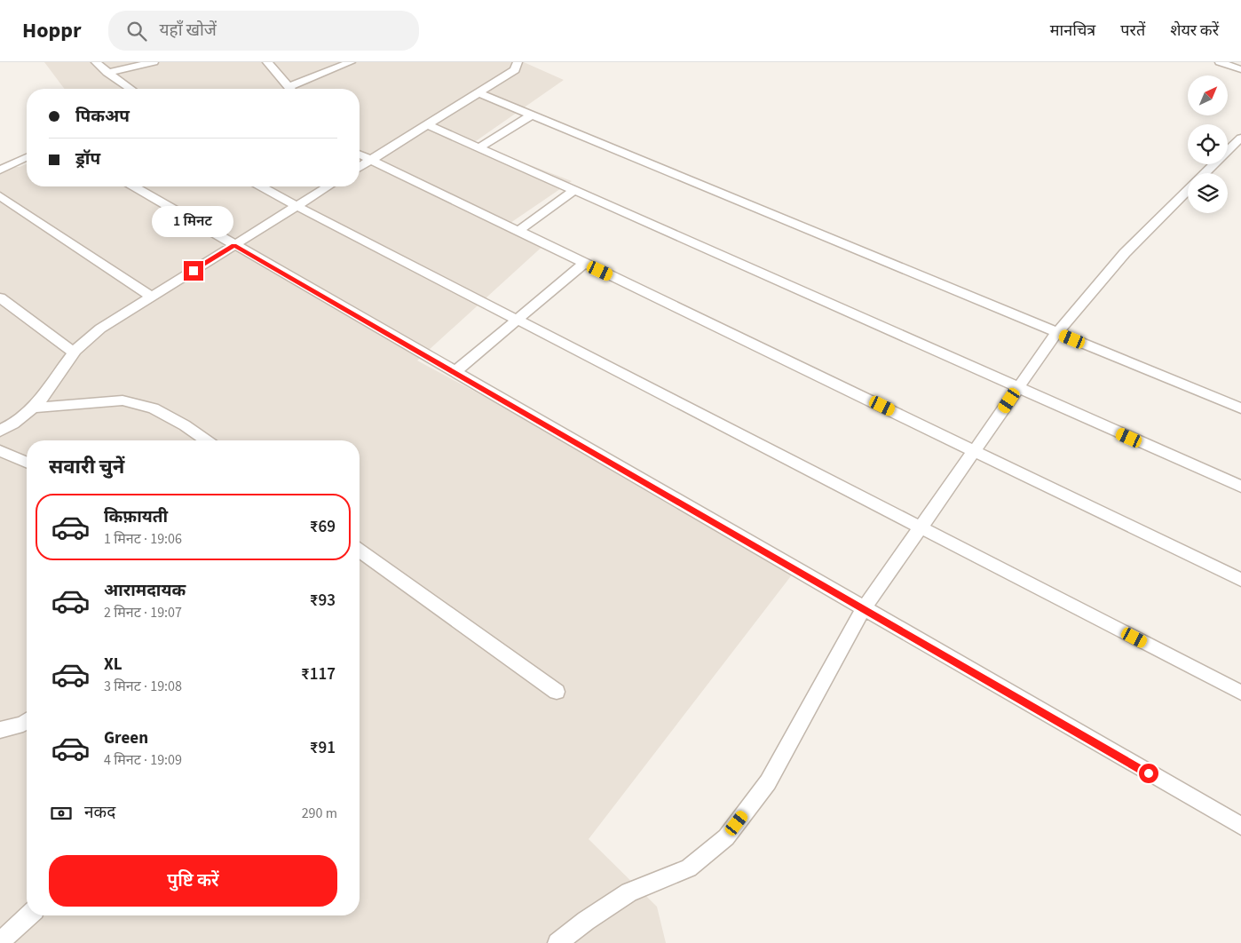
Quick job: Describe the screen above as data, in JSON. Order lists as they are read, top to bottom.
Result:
{
  "north": "top right",
  "page": {
    "header": "Hoppr",
    "search": "यहाँ खोजें",
    "nav": ["मानचित्र", "परतें", "शेयर करें"],
    "banner": ["पिकअप", "ड्रॉप"],
    "bubble": "1 मिनट",
    "heading": "सवारी चुनें",
    "list": [
      {
        "name": "किफ़ायती",
        "note": "1 मिनट · 19:06",
        "value": "₹69"
      },
      {
        "name": "आरामदायक",
        "note": "2 मिनट · 19:07",
        "value": "₹93"
      },
      {
        "name": "XL",
        "note": "3 मिनट · 19:08",
        "value": "₹117"
      },
      {
        "name": "Green",
        "note": "4 मिनट · 19:09",
        "value": "₹91"
      }
    ],
    "pay": ["नकद", "290 m"],
    "buttons": "पुष्टि करें"
  }
}
